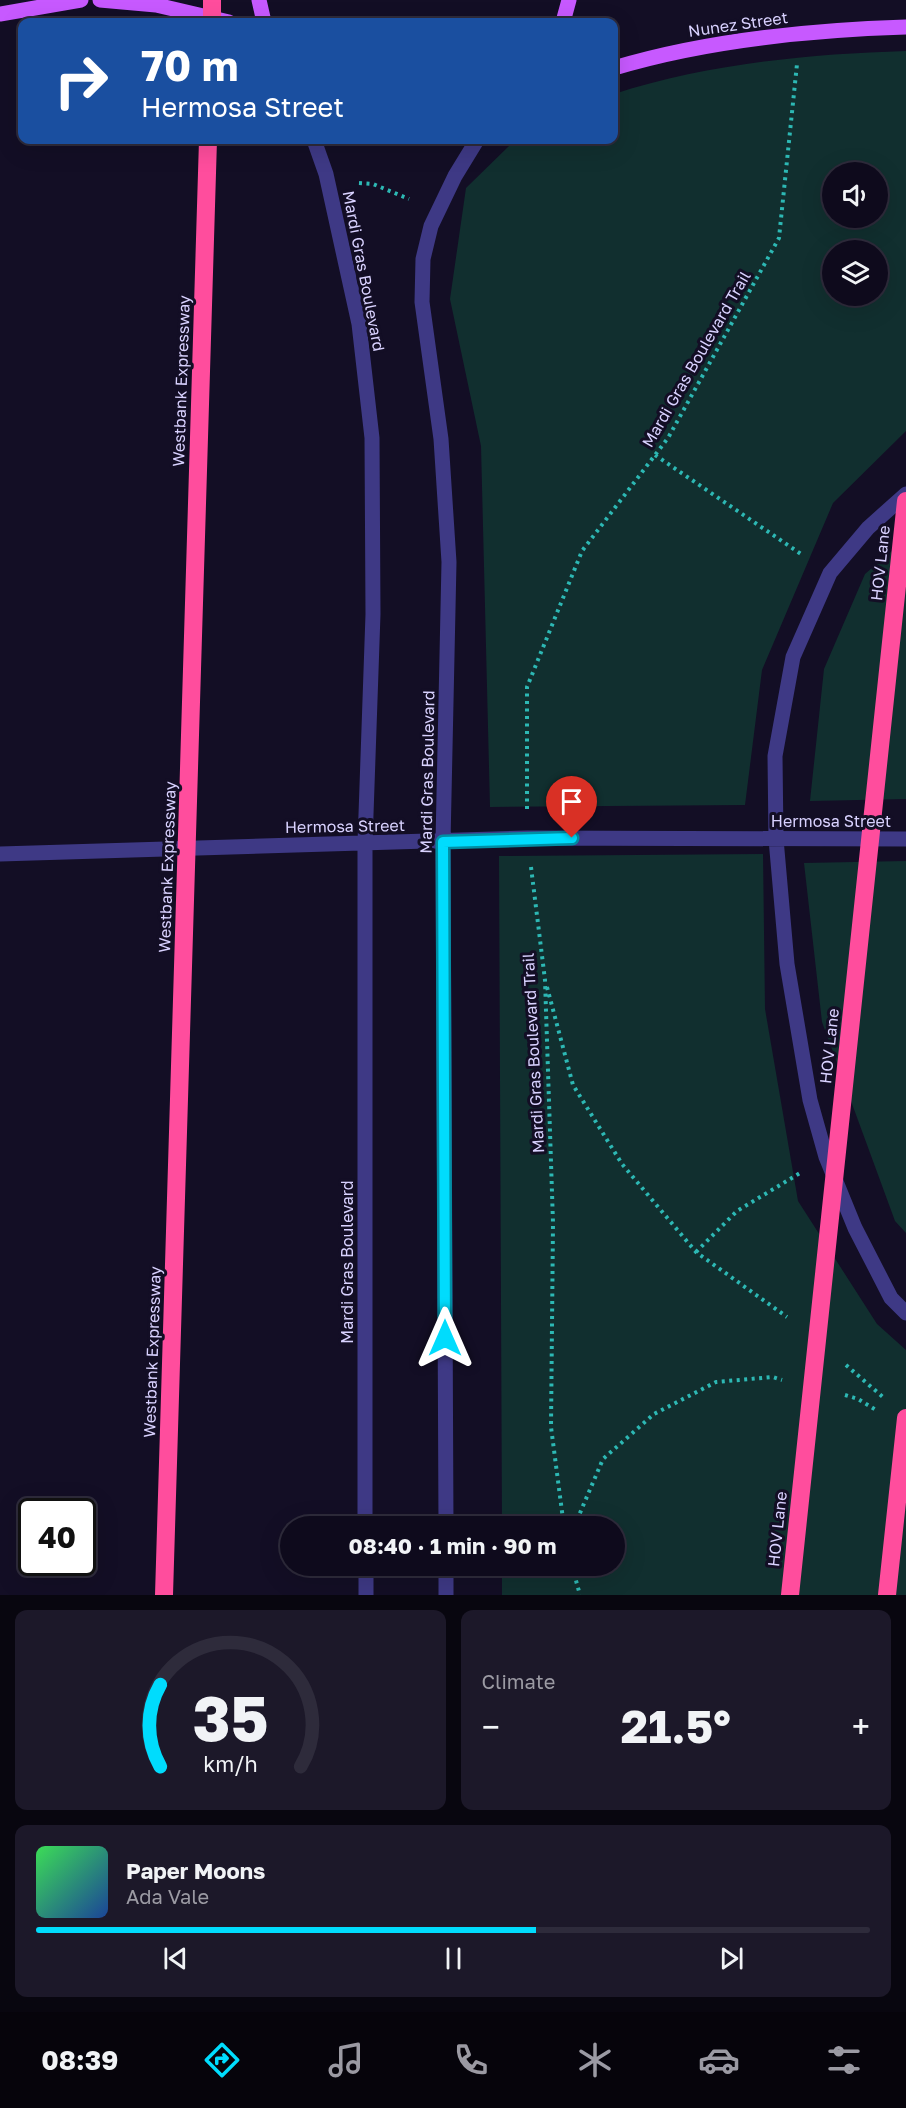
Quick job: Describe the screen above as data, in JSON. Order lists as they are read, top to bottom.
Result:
{
  "streets": {
    "highway": ["Westbank Expressway", "HOV Lane"],
    "main road": ["Nunez Street"],
    "street": ["Mardi Gras Boulevard", "Hermosa Street"],
    "path": ["Mardi Gras Boulevard Trail"]
  },
  "crossings": [
    ["Nunez Street", "Mardi Gras Boulevard Trail"],
    ["Mardi Gras Boulevard", "Hermosa Street"],
    ["Mardi Gras Boulevard Trail", "Hermosa Street"]
  ],
  "page": {
    "turn": ["70 m", "Hermosa Street"],
    "limit": "40",
    "trip": "08:40 · 1 min · 90 m",
    "tile": "Climate",
    "heat": ["−", "21.5°", "+"],
    "song": ["Paper Moons", "Ada Vale"],
    "tabs": "08:39",
    "gauge": ["35", "km/h"]
  }
}
